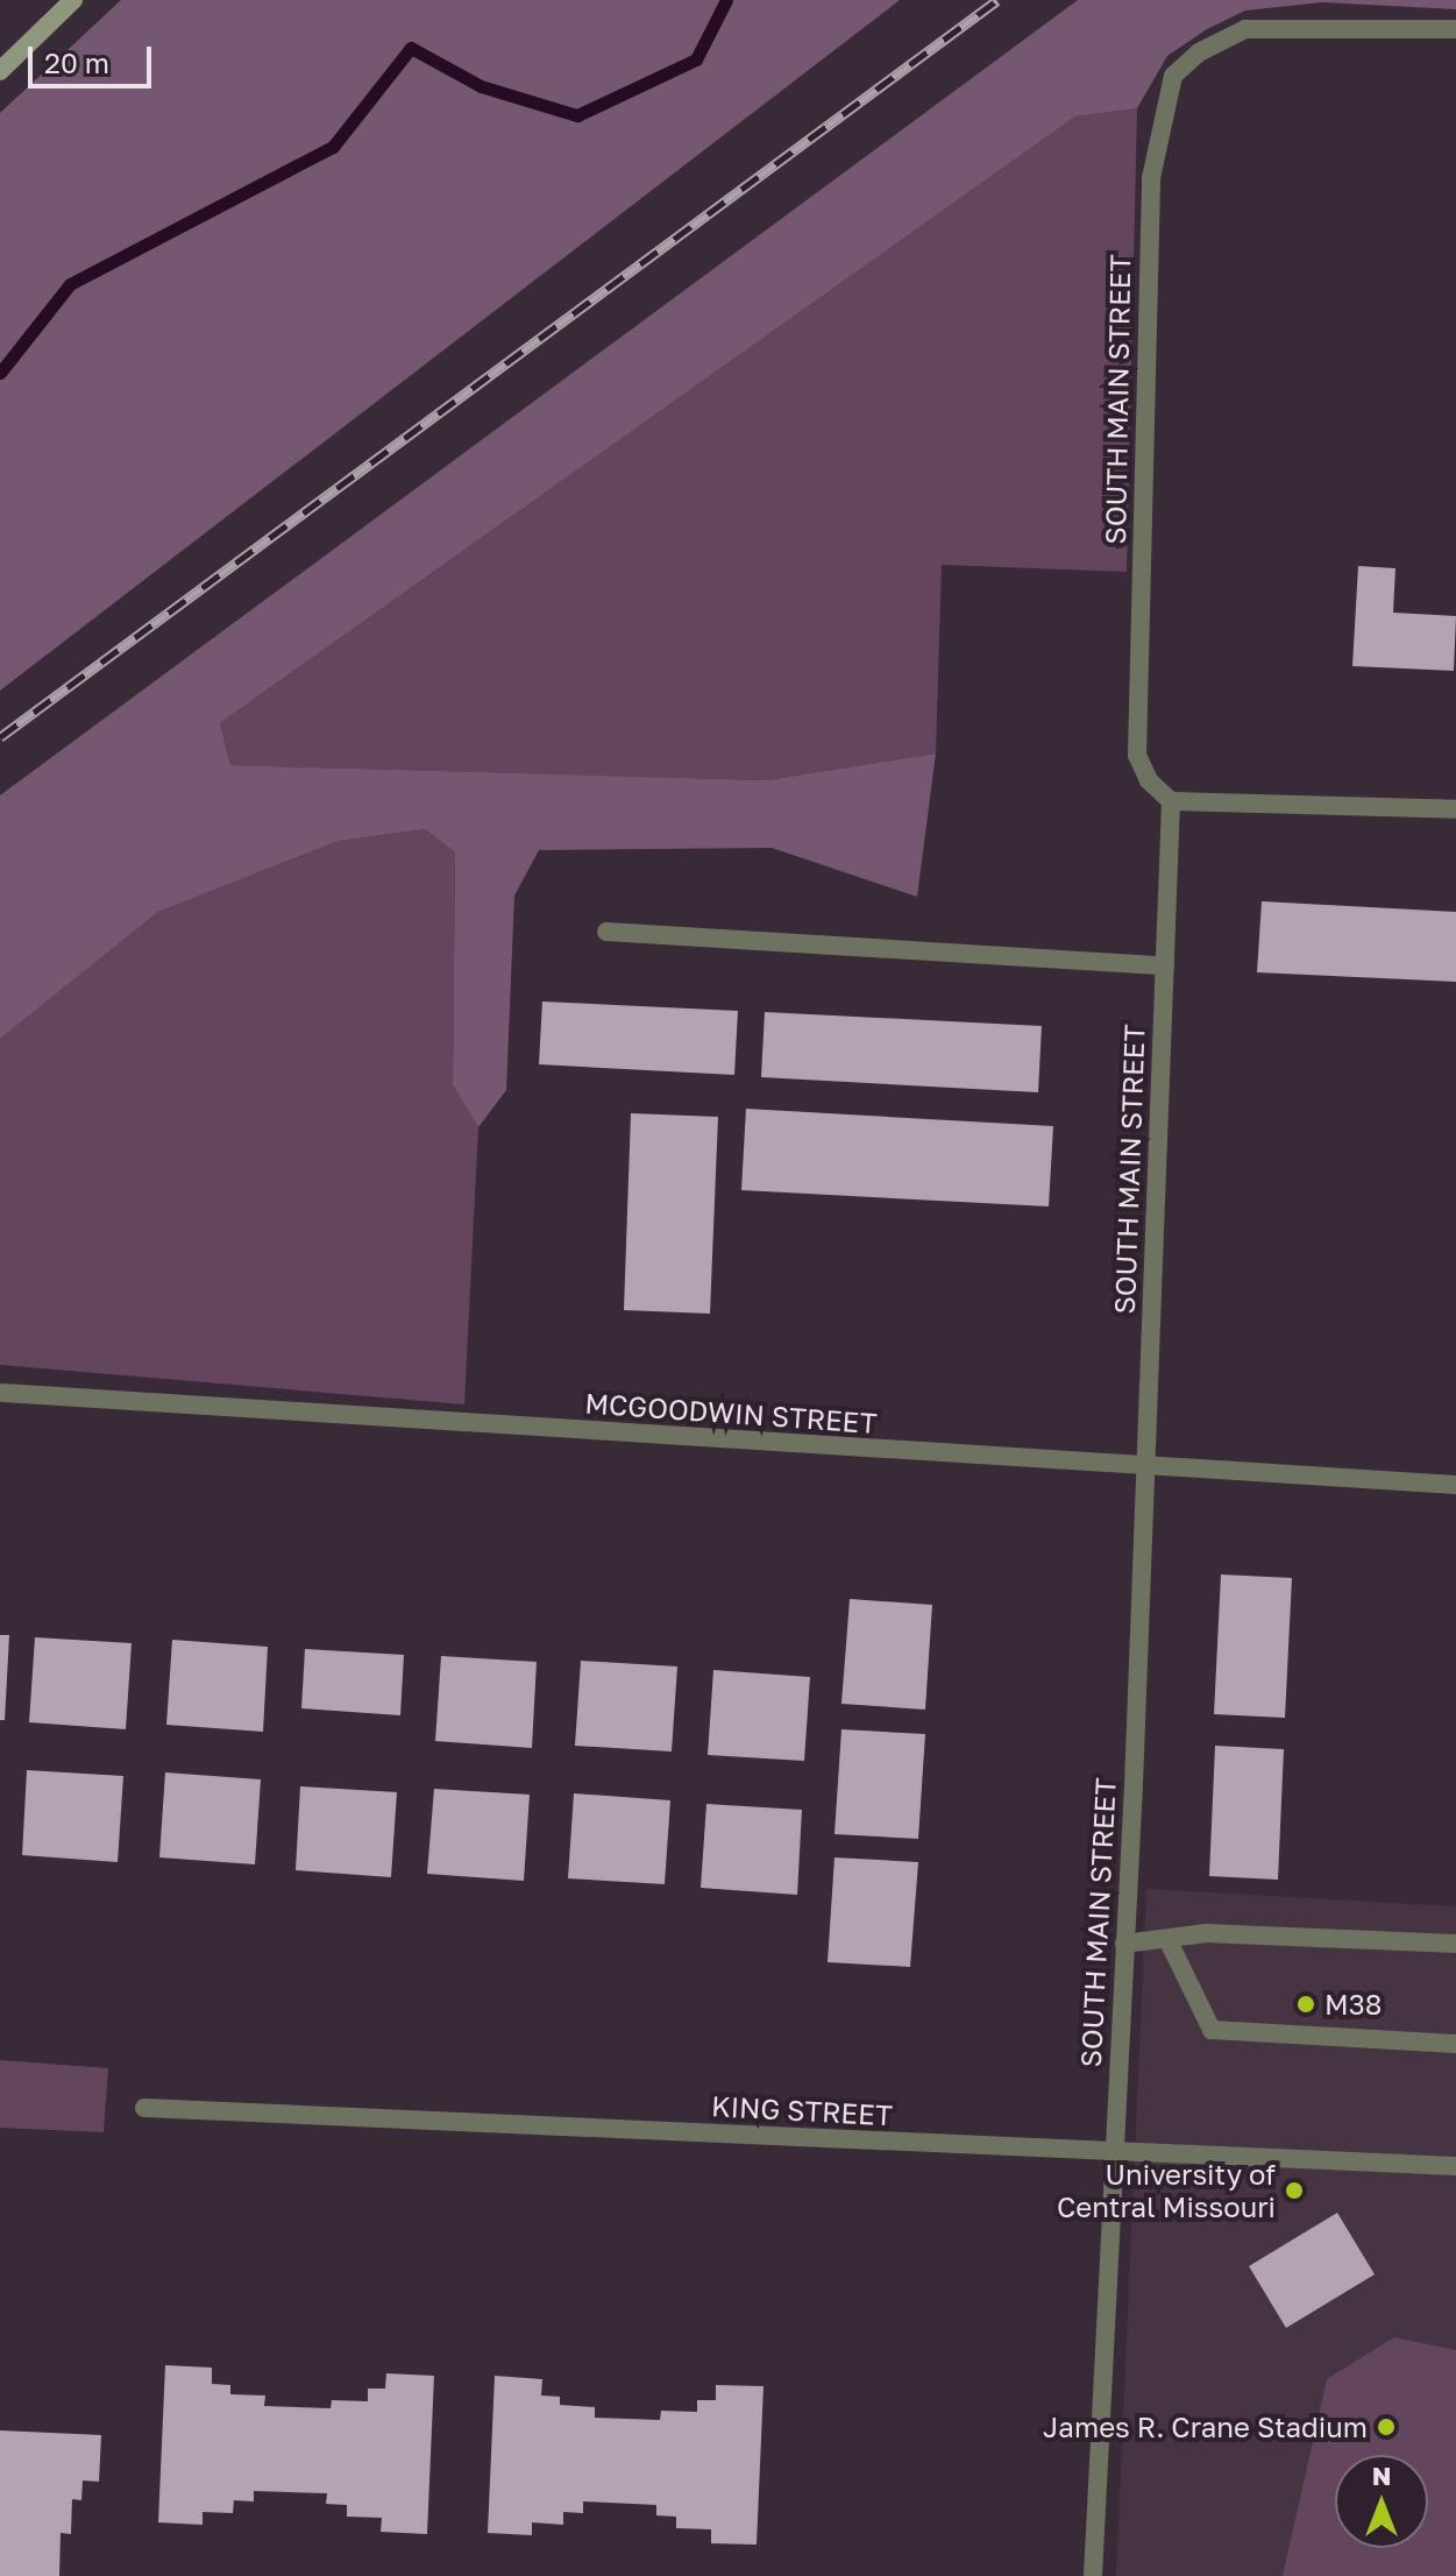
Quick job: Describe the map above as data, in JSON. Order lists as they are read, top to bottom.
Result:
{
  "streets": {
    "street": ["SOUTH MAIN STREET", "MCGOODWIN STREET", "KING STREET"]
  },
  "crossings": [
    ["SOUTH MAIN STREET", "MCGOODWIN STREET"],
    ["SOUTH MAIN STREET", "KING STREET"]
  ],
  "places": ["M38", "University of Central Missouri", "James R. Crane Stadium"],
  "scale_bar": "20 m",
  "north": "top"
}
